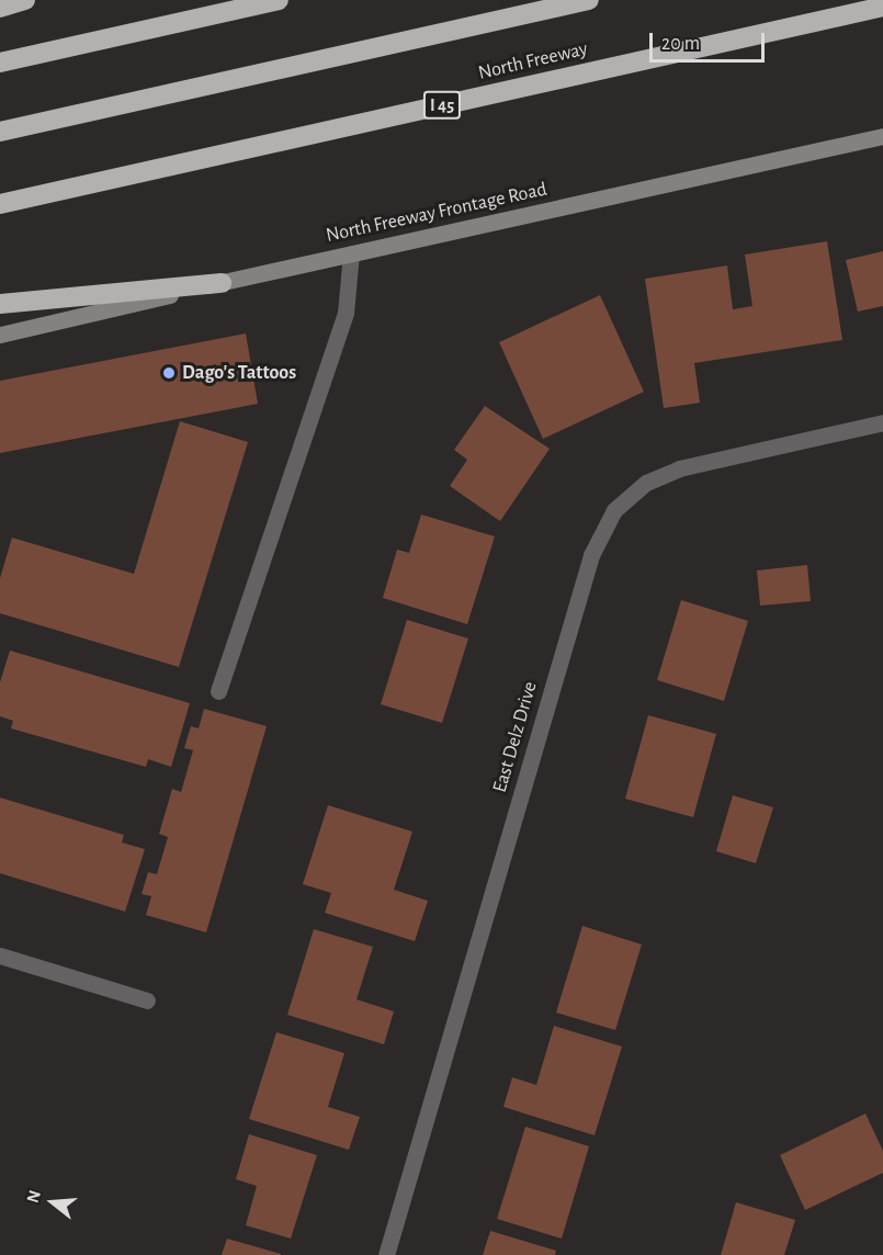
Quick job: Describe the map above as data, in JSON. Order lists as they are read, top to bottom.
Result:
{
  "streets": {
    "highway": ["North Freeway", "I 45"],
    "main road": ["North Freeway Frontage Road"],
    "street": ["East Delz Drive"]
  },
  "places": ["Dago's Tattoos"],
  "scale_bar": "20 m",
  "north": "left"
}
